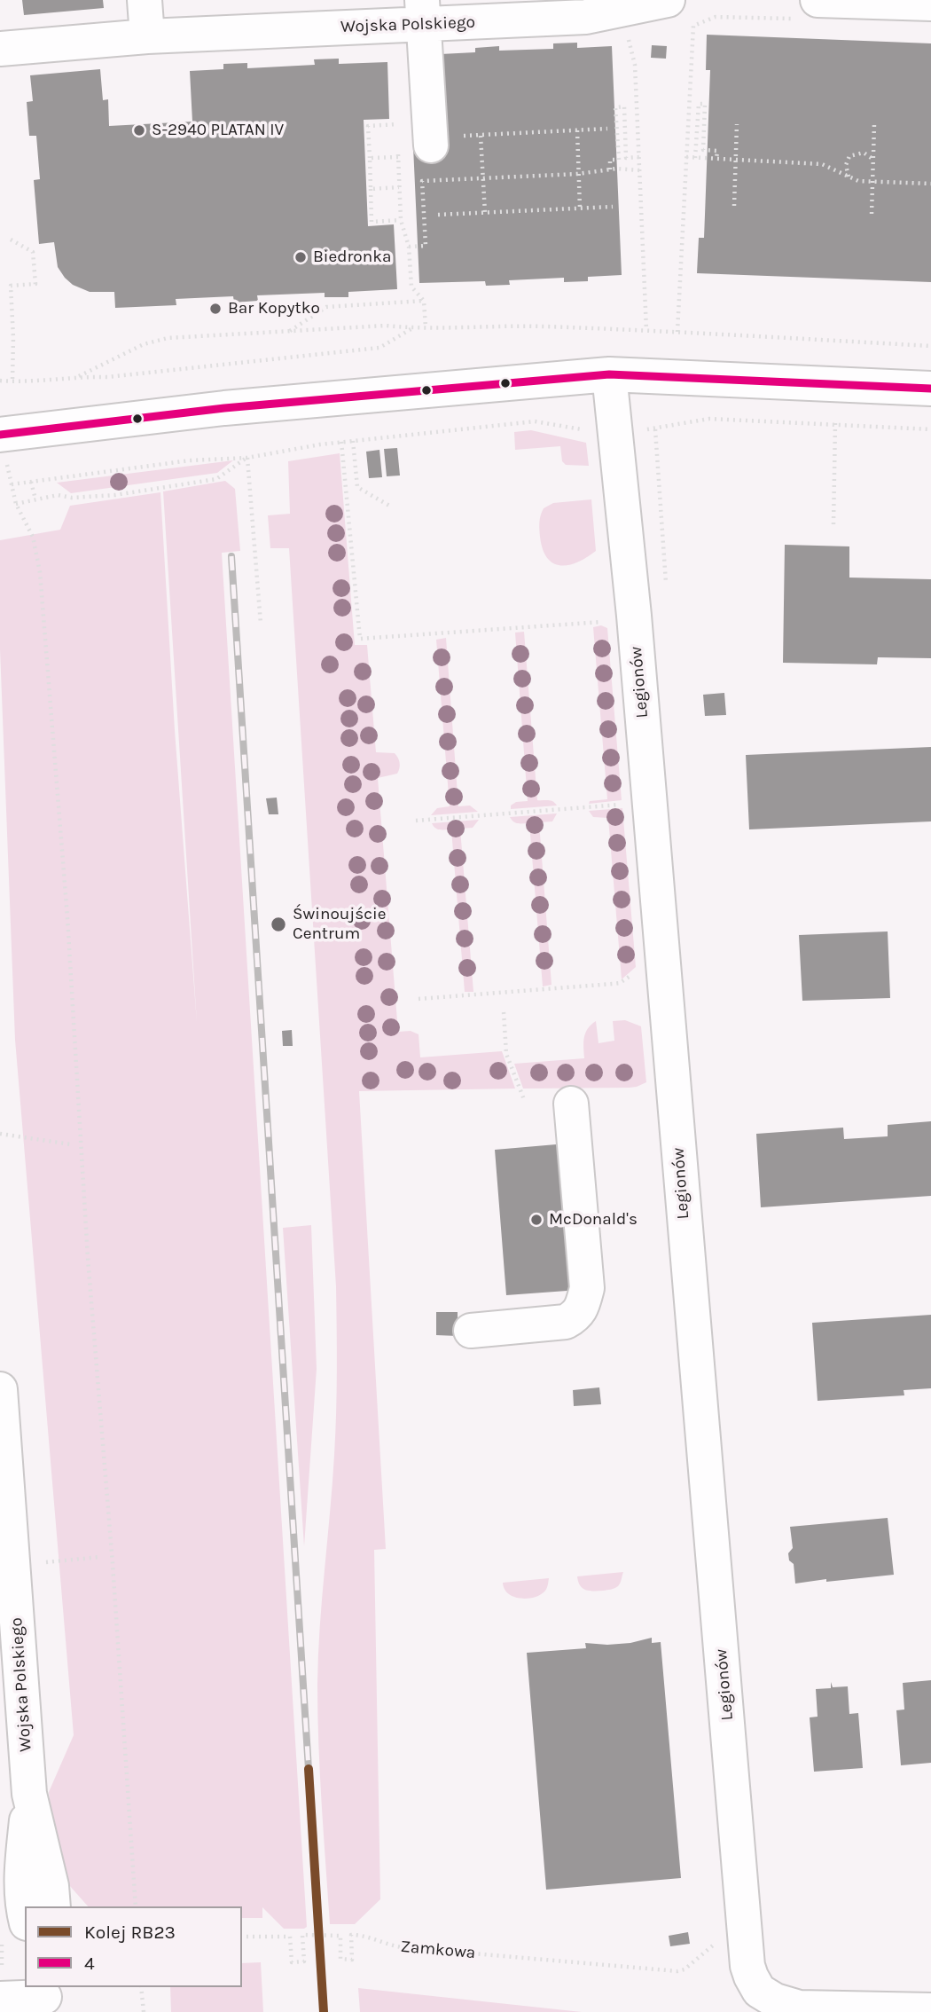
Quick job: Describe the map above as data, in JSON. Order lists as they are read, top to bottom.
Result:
{
  "streets": {
    "street": ["Wojska Polskiego", "Legionów"],
    "path": ["Zamkowa"]
  },
  "places": [
    "S-2940 PLATAN IV",
    "Biedronka",
    "Bar Kopytko",
    "Świnoujście Centrum",
    "McDonald's"
  ],
  "lines": ["transit line 4", "rail line RB23"],
  "legend": ["Kolej RB23", "4"]
}
